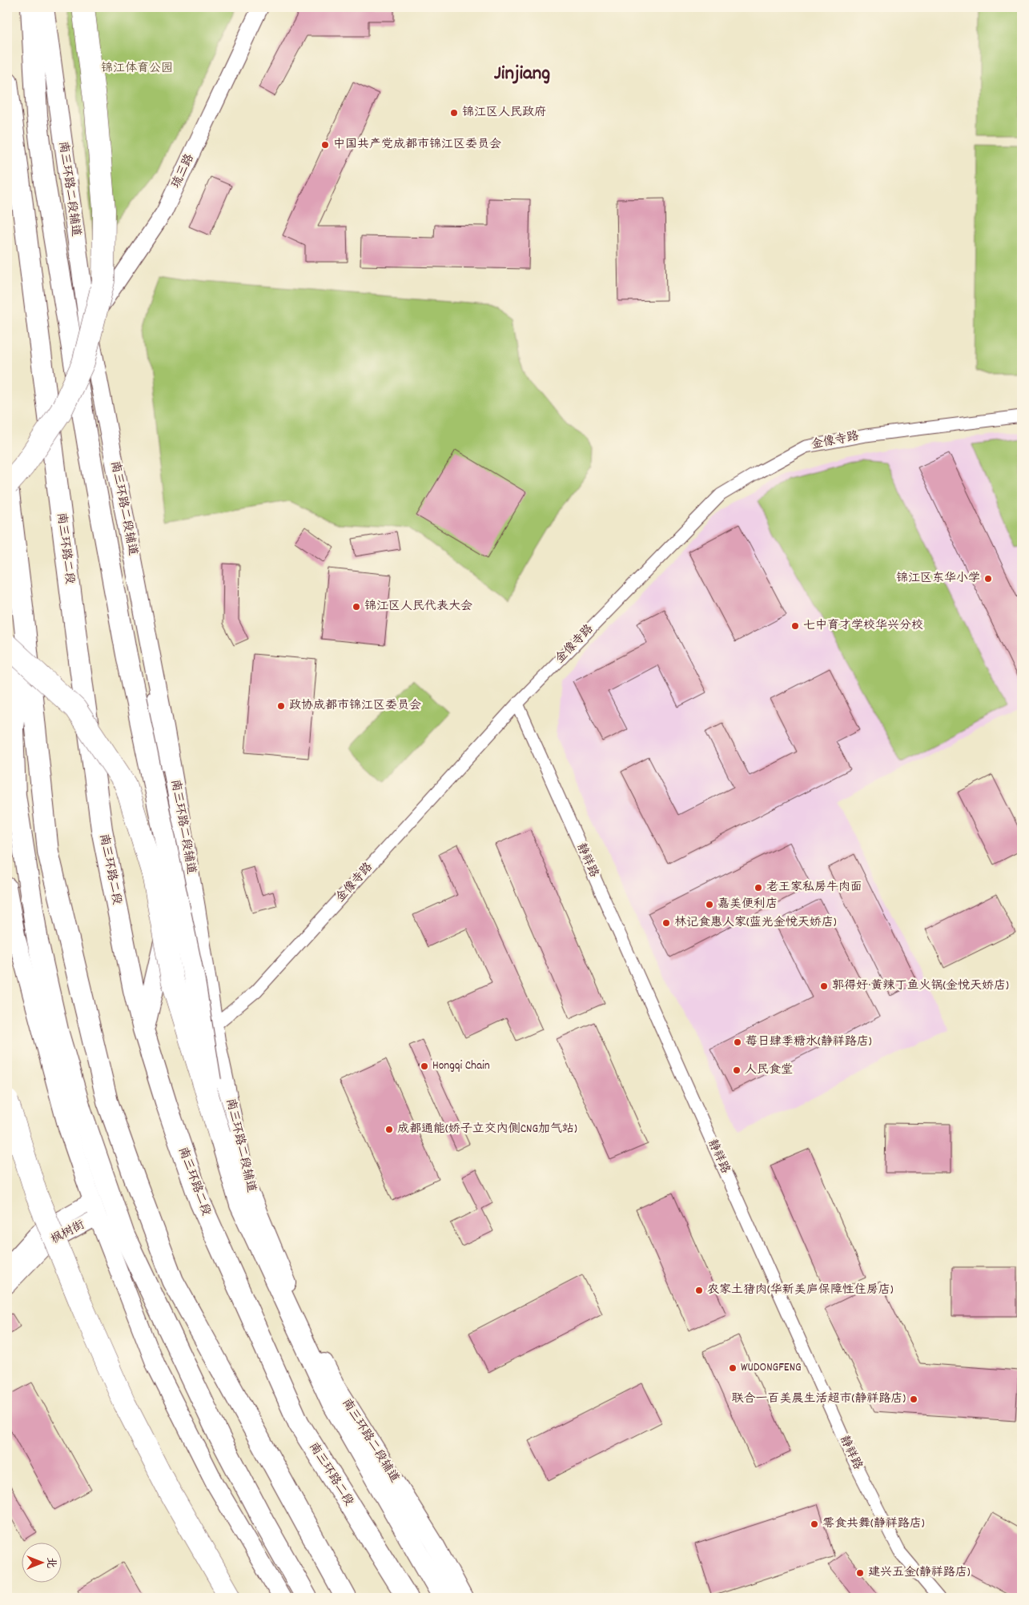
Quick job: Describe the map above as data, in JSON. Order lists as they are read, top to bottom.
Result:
{
  "streets": {
    "highway": ["南三环路二段"],
    "main road": ["南三环路二段辅道"],
    "street": [
      "琉三路",
      "金像寺路",
      "静祥路",
      "枫树街"
    ]
  },
  "crossings": [
    ["琉三路", "南三环路二段辅道"],
    ["南三环路二段辅道", "金像寺路"],
    ["金像寺路", "静祥路"]
  ],
  "districts": ["Jinjiang"],
  "parks": ["锦江体育公园"],
  "places": [
    "锦江区人民政府",
    "中国共产党成都市锦江区委员会",
    "锦江区东华小学",
    "锦江区人民代表大会",
    "七中育才学校华兴分校",
    "政协成都市锦江区委员会",
    "老王家私房牛肉面",
    "嘉美便利店",
    "林记食惠人家(蓝光金悦天娇店)",
    "郭得好·黄辣丁鱼火锅(金悦天娇店)",
    "莓日肆季糖水(静祥路店)",
    "Hongqi Chain",
    "人民食堂",
    "成都通能(娇子立交内侧CNG加气站)",
    "农家土猪肉(华新美庐保障性住房店)",
    "WUDONGFENG",
    "联合一百美晨生活超市(静祥路店)",
    "零食共舞(静祥路店)",
    "建兴五金(静祥路店)"
  ],
  "north": "right"
}
